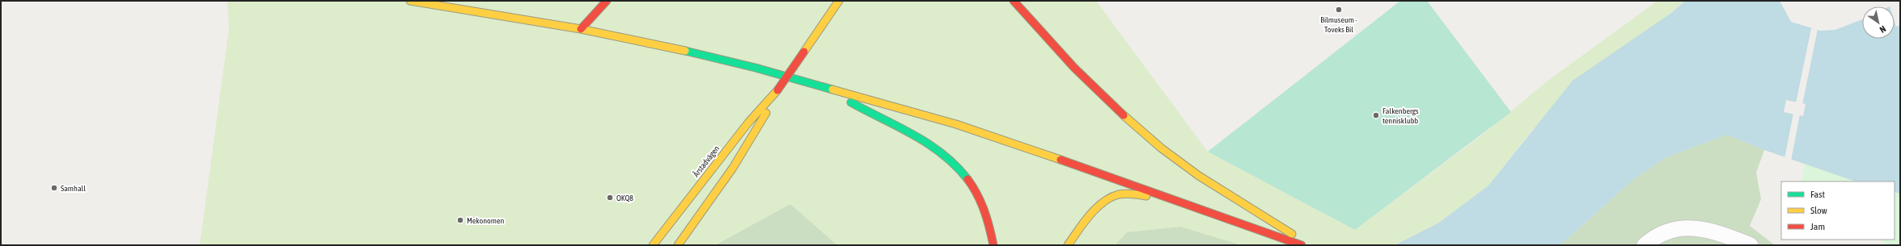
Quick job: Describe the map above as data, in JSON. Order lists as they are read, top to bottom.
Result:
{
  "streets": {
    "main road": ["Årstadvägen"]
  },
  "places": [
    "Bilmuseum - Toveks Bil",
    "Falkenbergs tennisklubb",
    "Samhall",
    "OKQ8",
    "Mekonomen"
  ],
  "legend": ["Fast", "Slow", "Jam"],
  "north": "bottom right"
}
